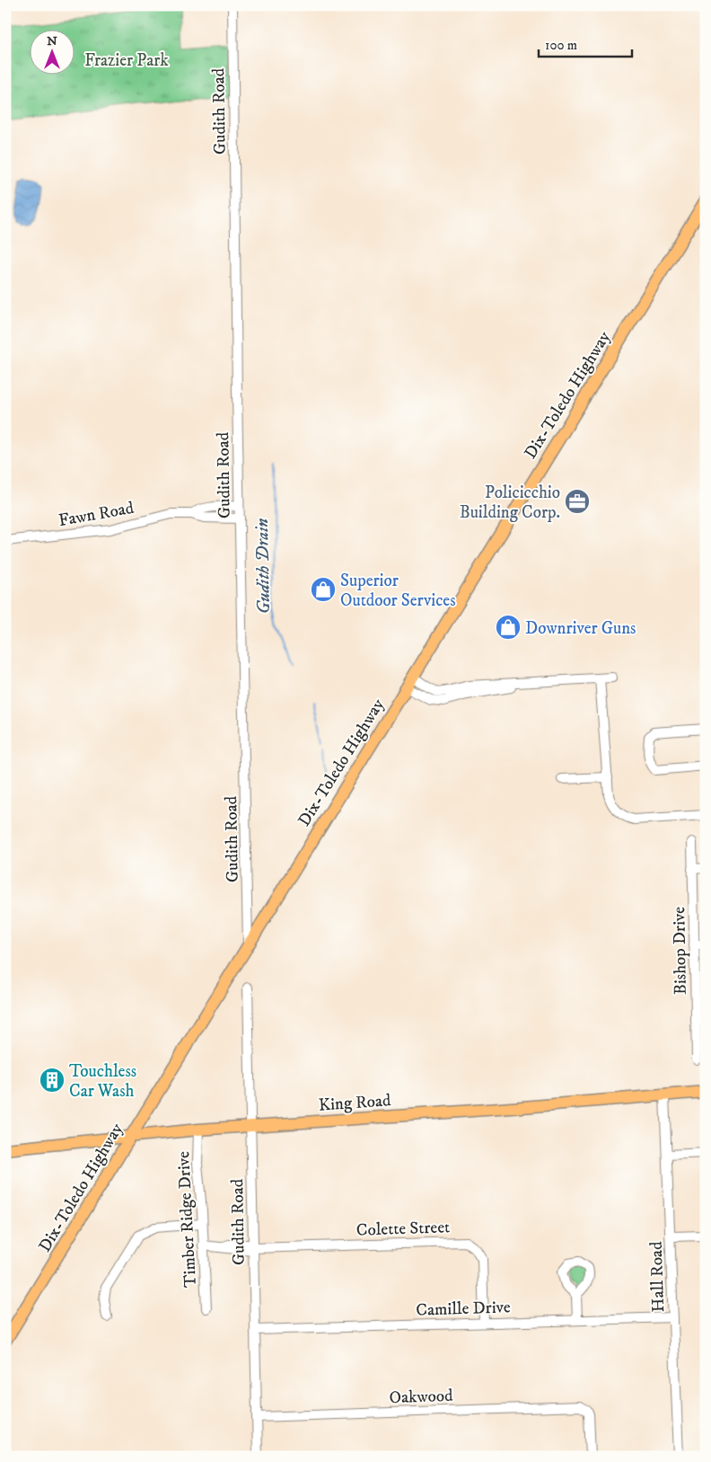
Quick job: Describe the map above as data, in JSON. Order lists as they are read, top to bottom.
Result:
{
  "streets": {
    "main road": ["Dix-Toledo Highway", "King Road"],
    "street": [
      "Gudith Road",
      "Fawn Road",
      "Bishop Drive",
      "Timber Ridge Drive",
      "Colette Street",
      "Hall Road",
      "Camille Drive",
      "Oakwood"
    ]
  },
  "crossings": [
    ["Gudith Road", "Dix-Toledo Highway"],
    ["Gudith Road", "Fawn Road"],
    ["Gudith Road", "King Road"],
    ["Gudith Road", "Colette Street"],
    ["Gudith Road", "Camille Drive"],
    ["Gudith Road", "Oakwood"],
    ["Dix-Toledo Highway", "King Road"],
    ["King Road", "Timber Ridge Drive"],
    ["King Road", "Hall Road"],
    ["Timber Ridge Drive", "Colette Street"],
    ["Colette Street", "Camille Drive"],
    ["Hall Road", "Camille Drive"]
  ],
  "water": ["Gudith Drain"],
  "parks": ["Frazier Park"],
  "places": {
    "office": ["Policicchio Building Corp."],
    "shop": ["Superior Outdoor Services", "Downriver Guns"],
    "building": ["Touchless Car Wash"]
  },
  "scale_bar": "100 m",
  "north": "top"
}
